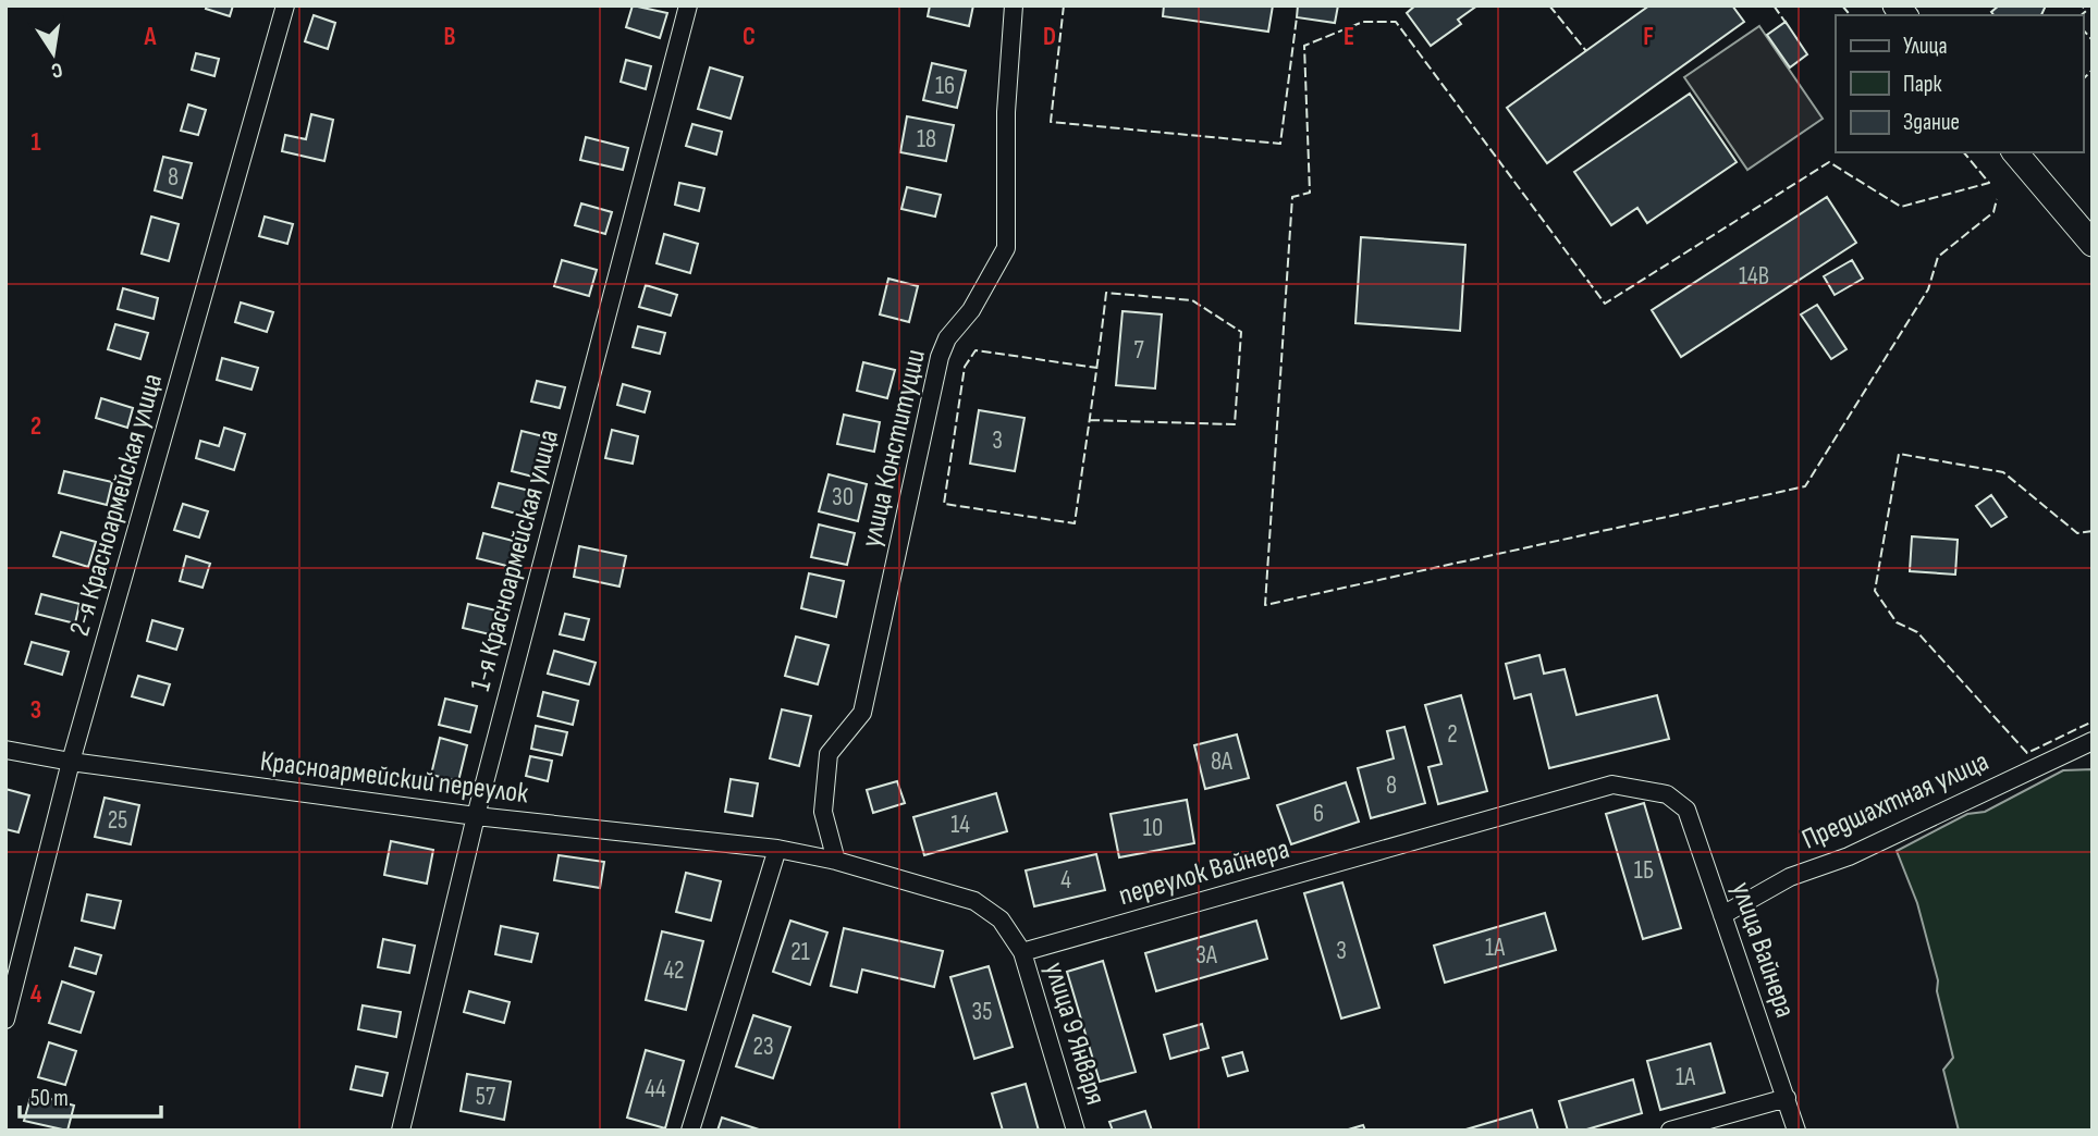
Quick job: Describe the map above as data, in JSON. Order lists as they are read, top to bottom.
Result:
{
  "streets": {
    "street": [
      "улица Конституции",
      "2-я Красноармейская улица",
      "1-я Красноармейская улица",
      "Красноармейский переулок",
      "Предшахтная улица",
      "переулок Вайнера",
      "улица Вайнера",
      "улица 9 Января"
    ]
  },
  "crossings": [
    ["2-я Красноармейская улица", "Красноармейский переулок"],
    ["1-я Красноармейская улица", "Красноармейский переулок"],
    ["Предшахтная улица", "улица Вайнера"],
    ["переулок Вайнера", "улица Вайнера"],
    ["переулок Вайнера", "улица 9 Января"]
  ],
  "house_numbers": [
    "16",
    "18",
    "8",
    "14В",
    "7",
    "3",
    "30",
    "2",
    "8А",
    "8",
    "6",
    "25",
    "14",
    "10",
    "1Б",
    "4",
    "1А",
    "3",
    "21",
    "3А",
    "42",
    "35",
    "23",
    "1А",
    "44",
    "57"
  ],
  "legend": ["Улица", "Парк", "Здание"],
  "scale_bar": "50 m",
  "north": "bottom",
  "grid": {
    "columns": [
      "A",
      "B",
      "C",
      "D",
      "E",
      "F"
    ],
    "rows": [
      "1",
      "2",
      "3",
      "4"
    ]
  }
}
